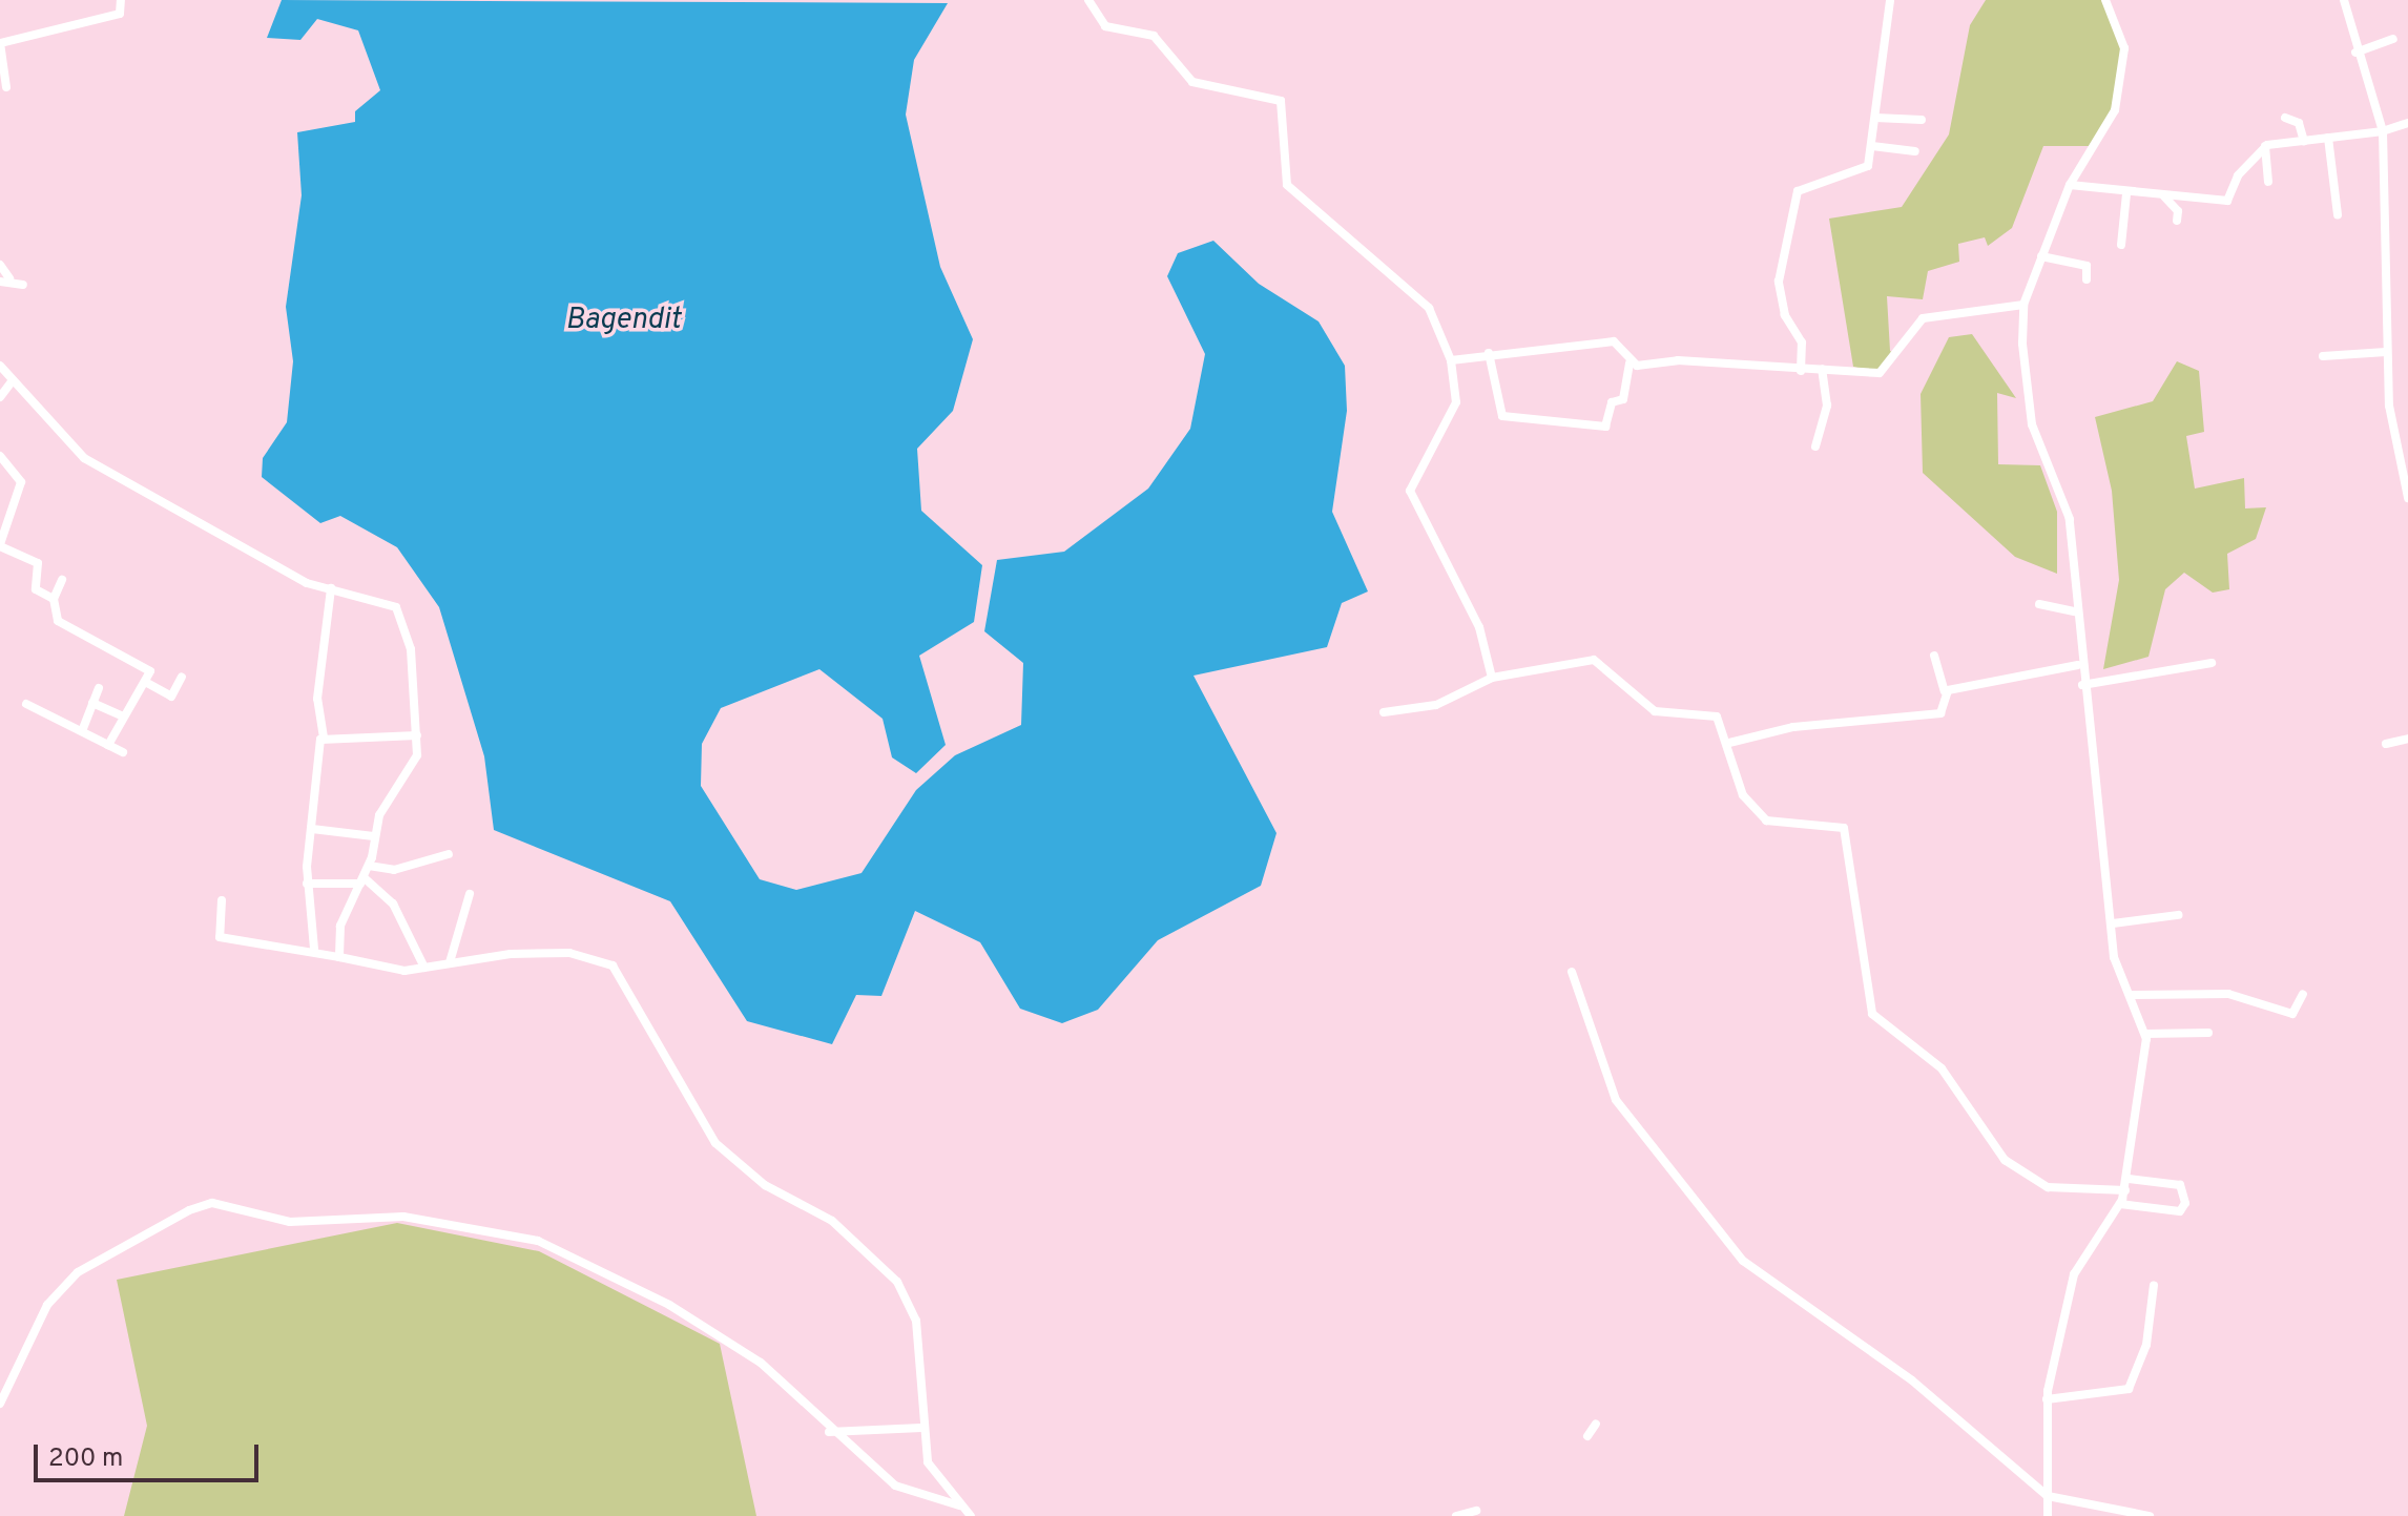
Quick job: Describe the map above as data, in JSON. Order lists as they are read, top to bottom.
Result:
{
  "water": ["Bagendit"],
  "scale_bar": "200 m"
}
